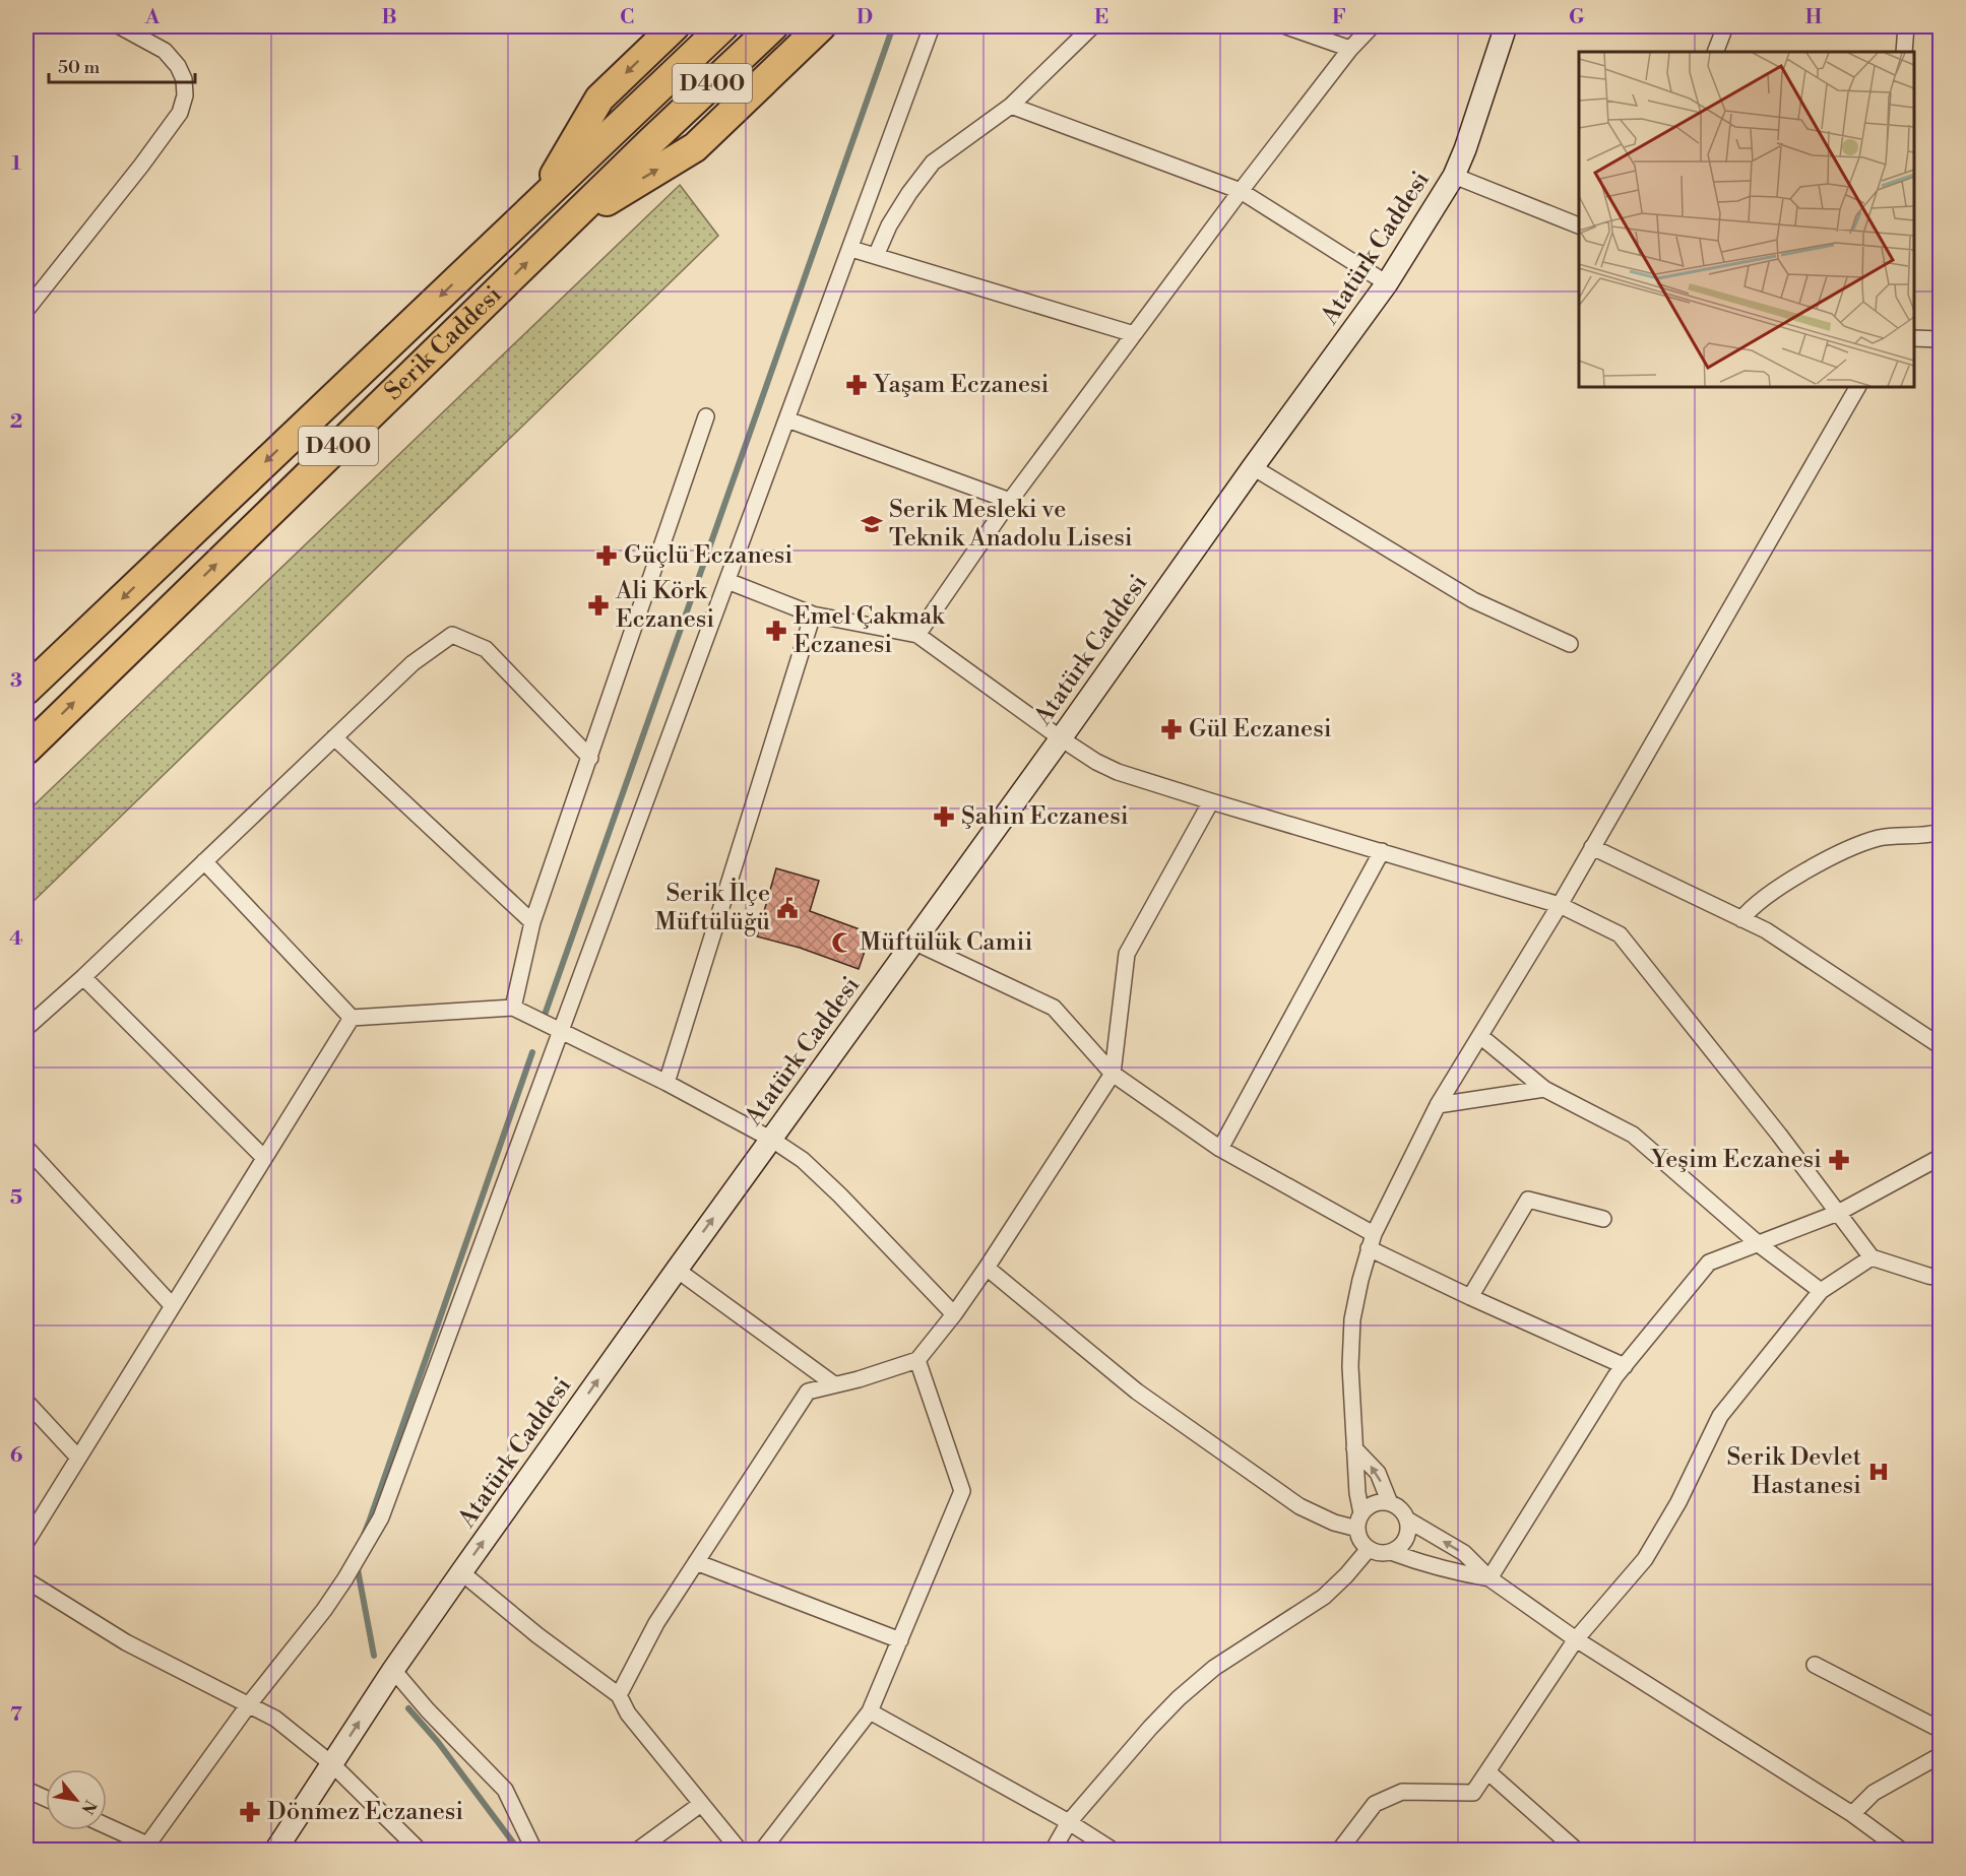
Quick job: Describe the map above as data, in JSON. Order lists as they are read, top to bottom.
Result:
{
  "streets": {
    "highway": ["D400", "Serik Caddesi"],
    "main road": ["Atatürk Caddesi"]
  },
  "places": {
    "pharmacy": [
      "Yaşam Eczanesi",
      "Güçlü Eczanesi",
      "Ali Körk Eczanesi",
      "Emel Çakmak Eczanesi",
      "Gül Eczanesi",
      "Şahin Eczanesi",
      "Yeşim Eczanesi",
      "Dönmez Eczanesi"
    ],
    "school or university": ["Serik Mesleki ve Teknik Anadolu Lisesi"],
    "public building": ["Serik İlçe Müftülüğü"],
    "mosque": ["Müftülük Camii"],
    "hospital": ["Serik Devlet Hastanesi"]
  },
  "scale_bar": "50 m",
  "north": "bottom right",
  "grid": {
    "columns": [
      "A",
      "B",
      "C",
      "D",
      "E",
      "F",
      "G",
      "H"
    ],
    "rows": [
      "1",
      "2",
      "3",
      "4",
      "5",
      "6",
      "7"
    ]
  }
}
